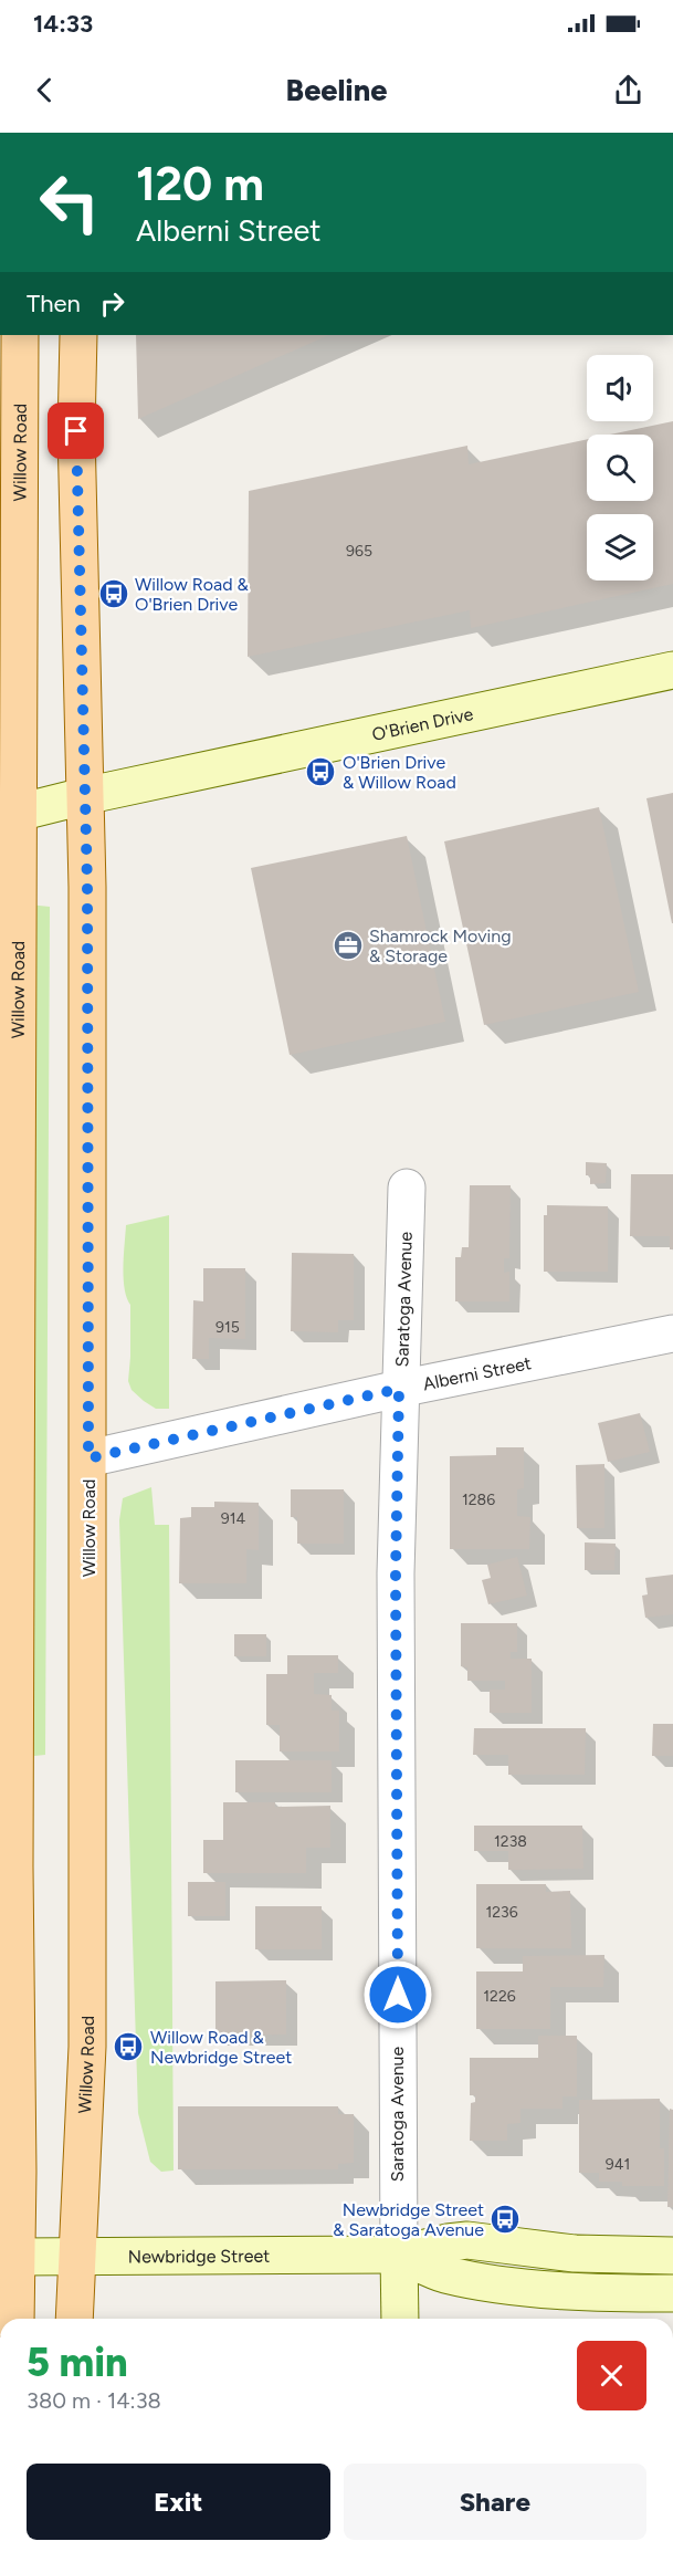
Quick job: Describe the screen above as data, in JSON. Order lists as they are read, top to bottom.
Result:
{
  "streets": {
    "main road": [
      "Willow Road",
      "O'Brien Drive",
      "Saratoga Avenue",
      "Newbridge Street"
    ],
    "street": ["Alberni Street"]
  },
  "crossings": [
    ["Willow Road", "O'Brien Drive"],
    ["Willow Road", "Alberni Street"],
    ["Willow Road", "Newbridge Street"],
    ["Saratoga Avenue", "Alberni Street"],
    ["Saratoga Avenue", "Newbridge Street"]
  ],
  "places": {
    "bus stop": [
      "Willow Road & O'Brien Drive",
      "O'Brien Drive & Willow Road",
      "Willow Road & Newbridge Street",
      "Newbridge Street & Saratoga Avenue"
    ],
    "office": ["Shamrock Moving & Storage"]
  },
  "house_numbers": [
    "965",
    "915",
    "1286",
    "914",
    "1238",
    "1236",
    "1226",
    "941"
  ],
  "page": {
    "status": "14:33",
    "header": "Beeline",
    "turn": ["120 m", "Alberni Street"],
    "then": "Then",
    "heading": ["5 min", "380 m · 14:38"],
    "buttons": ["Exit", "Share"]
  }
}
